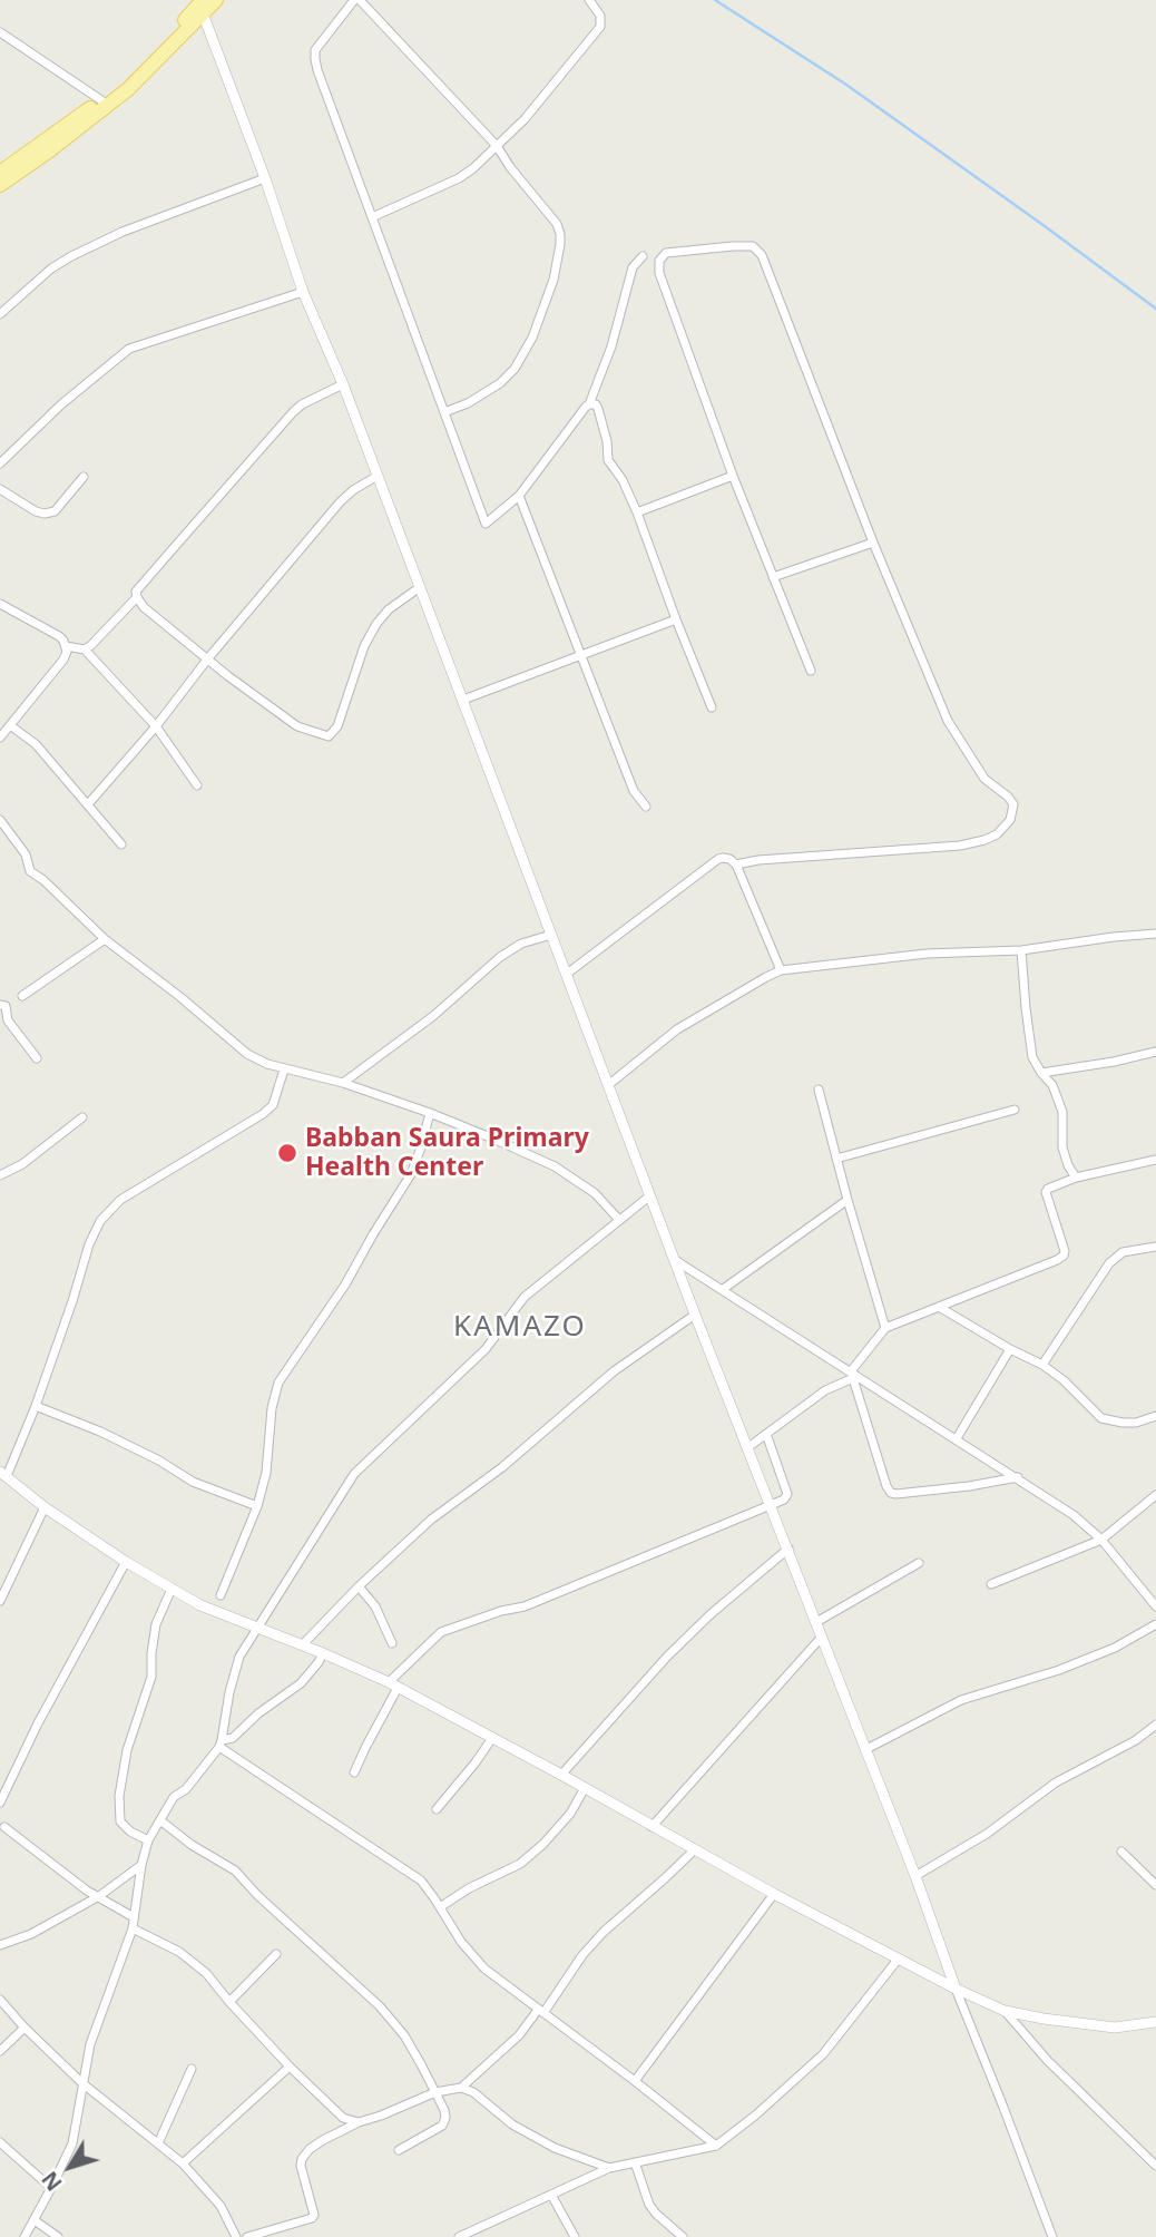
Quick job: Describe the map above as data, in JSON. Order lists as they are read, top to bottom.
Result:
{
  "districts": ["KAMAZO"],
  "places": ["Babban Saura Primary Health Center"],
  "north": "bottom left"
}
